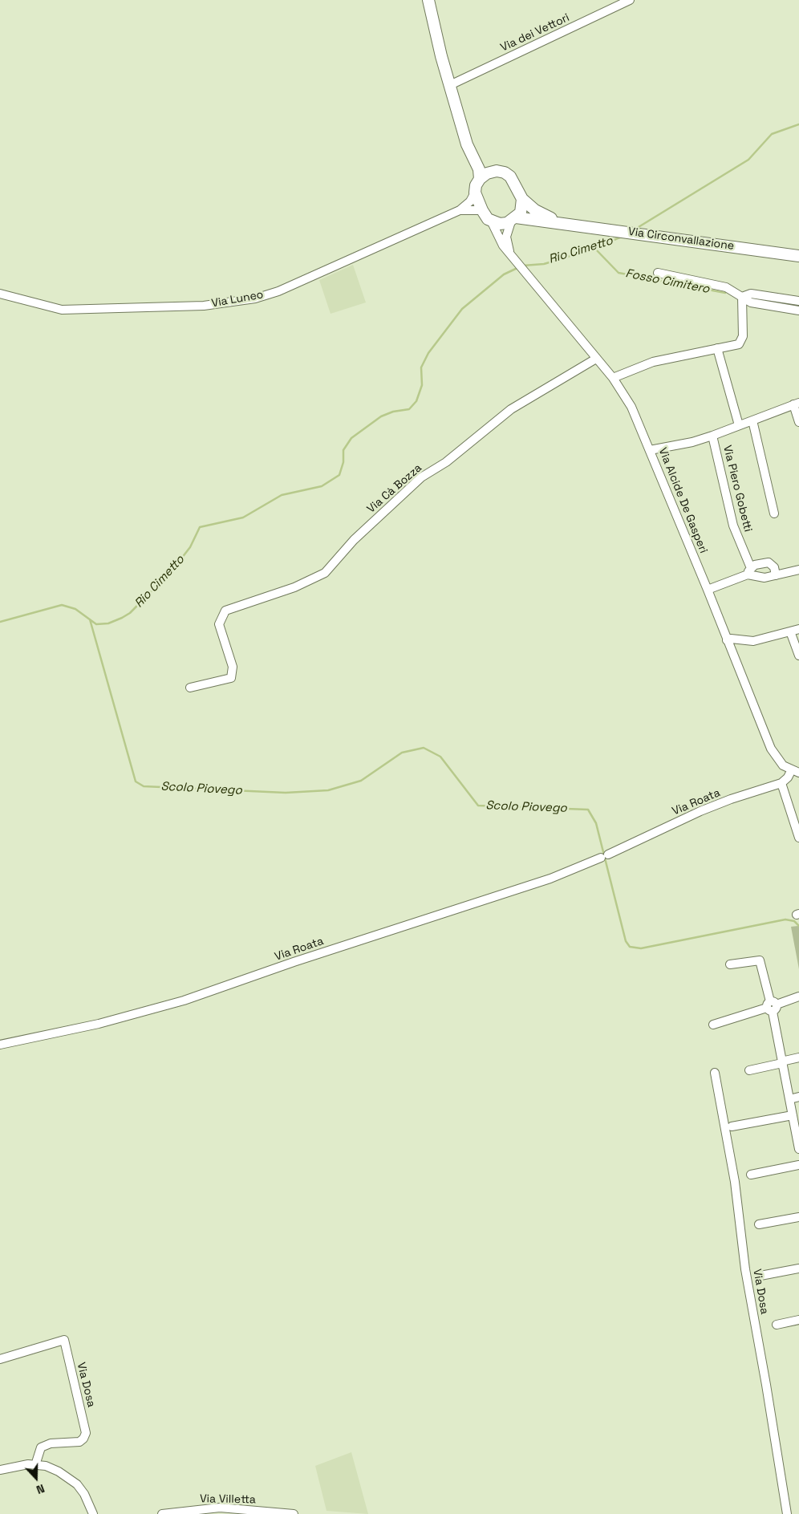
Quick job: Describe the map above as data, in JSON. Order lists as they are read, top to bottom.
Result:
{
  "streets": {
    "main road": ["Via Circonvallazione"],
    "street": [
      "Via dei Vettori",
      "Via Luneo",
      "Via Cà Bozza",
      "Via Piero Gobetti",
      "Via Alcide De Gasperi",
      "Via Roata",
      "Via Dosa",
      "Via Villetta"
    ]
  },
  "crossings": [
    ["Via Circonvallazione", "Via Alcide De Gasperi"],
    ["Via Cà Bozza", "Via Alcide De Gasperi"]
  ],
  "water": ["Rio Cimetto", "Fosso Cimitero", "Scolo Piovego"],
  "north": "bottom"
}
